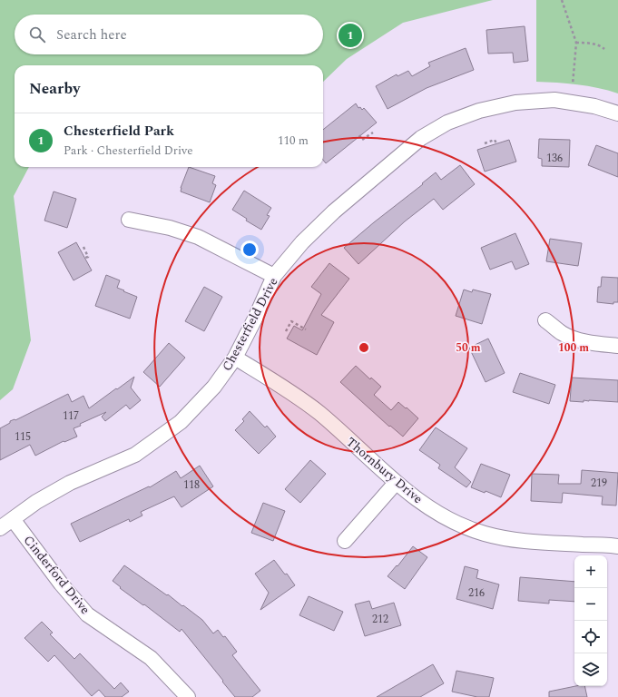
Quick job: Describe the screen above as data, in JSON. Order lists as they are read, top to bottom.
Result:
{
  "streets": {
    "street": ["Chesterfield Drive", "Thornbury Drive", "Cinderford Drive"]
  },
  "crossings": [
    ["Chesterfield Drive", "Thornbury Drive"],
    ["Chesterfield Drive", "Cinderford Drive"]
  ],
  "house_numbers": [
    "136",
    "117",
    "115",
    "219",
    "118",
    "216",
    "212"
  ],
  "page": {
    "search": "Search here",
    "pins": "1",
    "heading": "Nearby",
    "list": [
      {
        "mark": "1",
        "name": "Chesterfield Park",
        "note": "Park · Chesterfield Drive",
        "value": "110 m"
      }
    ],
    "map_buttons": ["+", "−"]
  },
  "rings": ["50 m", "100 m"]
}
